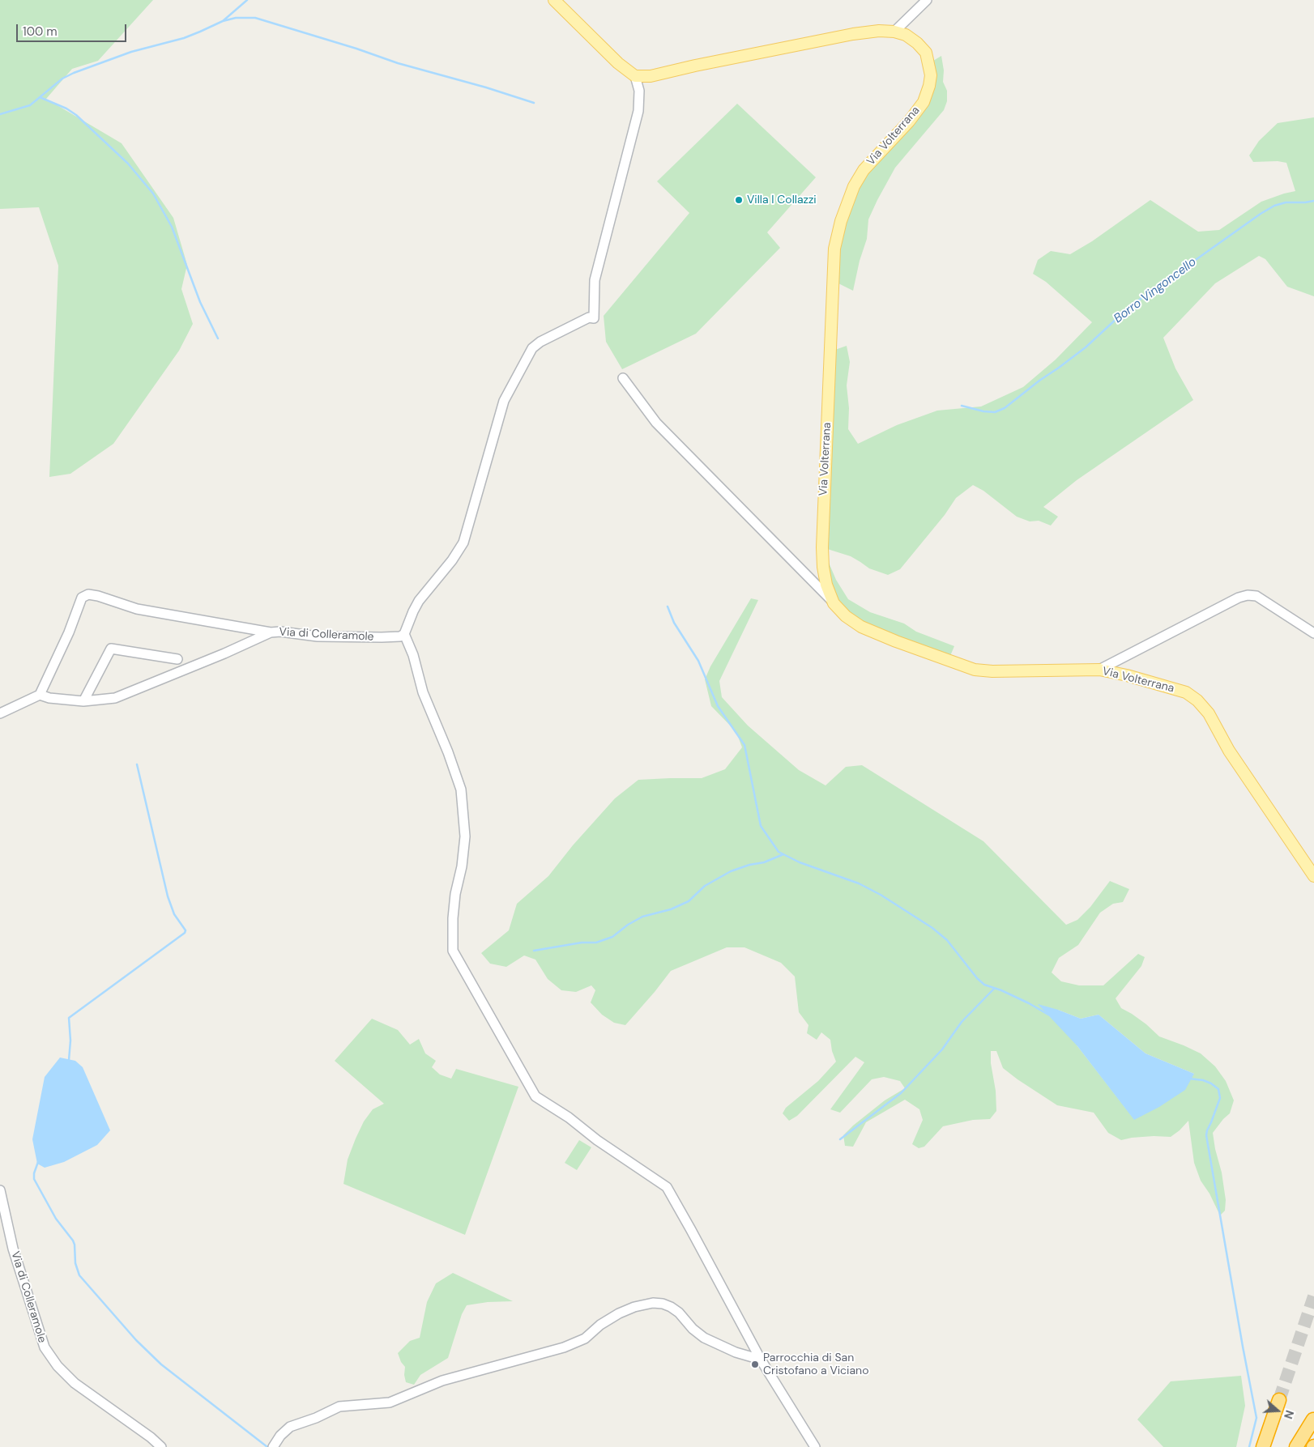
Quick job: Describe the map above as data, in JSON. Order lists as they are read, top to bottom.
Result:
{
  "streets": {
    "main road": ["Via Volterrana"],
    "street": ["Via di Colleramole"]
  },
  "water": ["Borro Vingoncello"],
  "places": ["Villa I Collazzi", "Parrocchia di San Cristofano a Viciano"],
  "scale_bar": "100 m",
  "north": "right"
}
